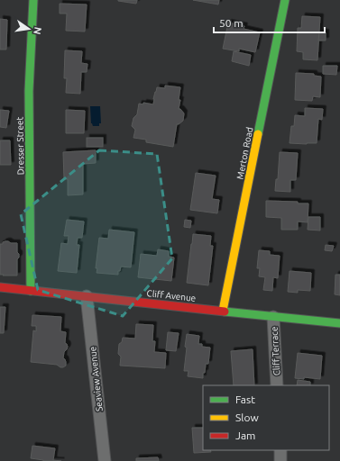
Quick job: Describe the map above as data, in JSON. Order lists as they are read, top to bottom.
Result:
{
  "streets": {
    "street": [
      "Dresser Street",
      "Merton Road",
      "Cliff Avenue",
      "Cliff Terrace",
      "Seaview Avenue"
    ]
  },
  "crossings": [
    ["Dresser Street", "Cliff Avenue"],
    ["Merton Road", "Cliff Avenue"],
    ["Cliff Avenue", "Cliff Terrace"],
    ["Cliff Avenue", "Seaview Avenue"]
  ],
  "legend": ["Fast", "Slow", "Jam"],
  "scale_bar": "50 m",
  "north": "right"
}
